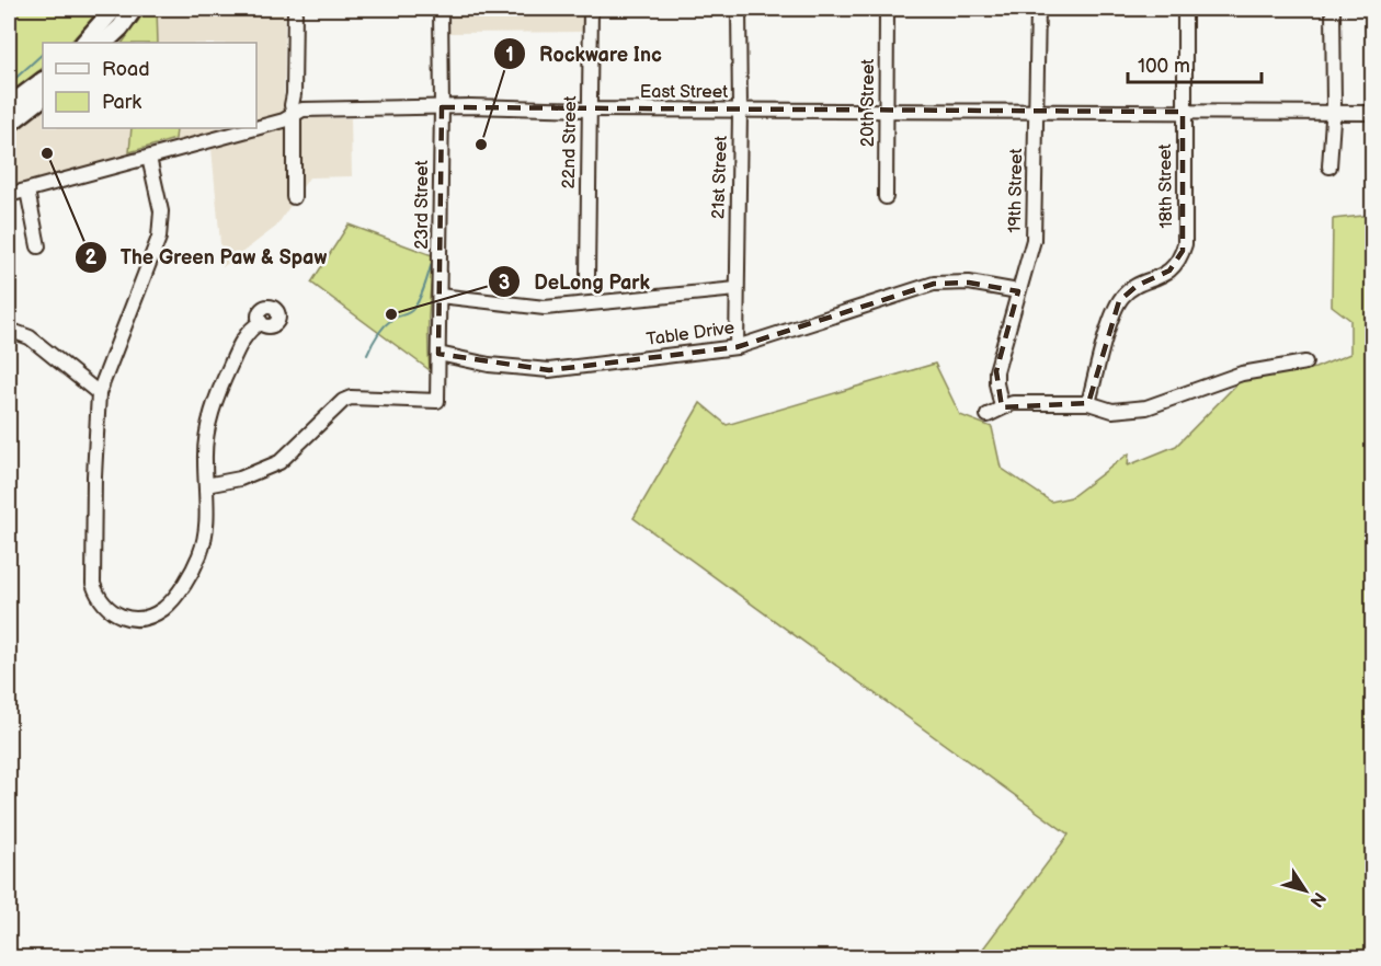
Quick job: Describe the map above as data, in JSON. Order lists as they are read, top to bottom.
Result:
{
  "streets": {
    "street": [
      "East Street",
      "20th Street",
      "22nd Street",
      "21st Street",
      "18th Street",
      "19th Street",
      "23rd Street",
      "Table Drive"
    ]
  },
  "crossings": [
    ["East Street", "20th Street"],
    ["East Street", "22nd Street"],
    ["East Street", "21st Street"],
    ["East Street", "18th Street"],
    ["East Street", "19th Street"],
    ["East Street", "23rd Street"],
    ["21st Street", "Table Drive"],
    ["19th Street", "Table Drive"],
    ["23rd Street", "Table Drive"]
  ],
  "places": ["Rockware Inc", "The Green Paw & Spaw", "DeLong Park"],
  "legend": ["Road", "Park"],
  "scale_bar": "100 m",
  "north": "bottom right"
}
